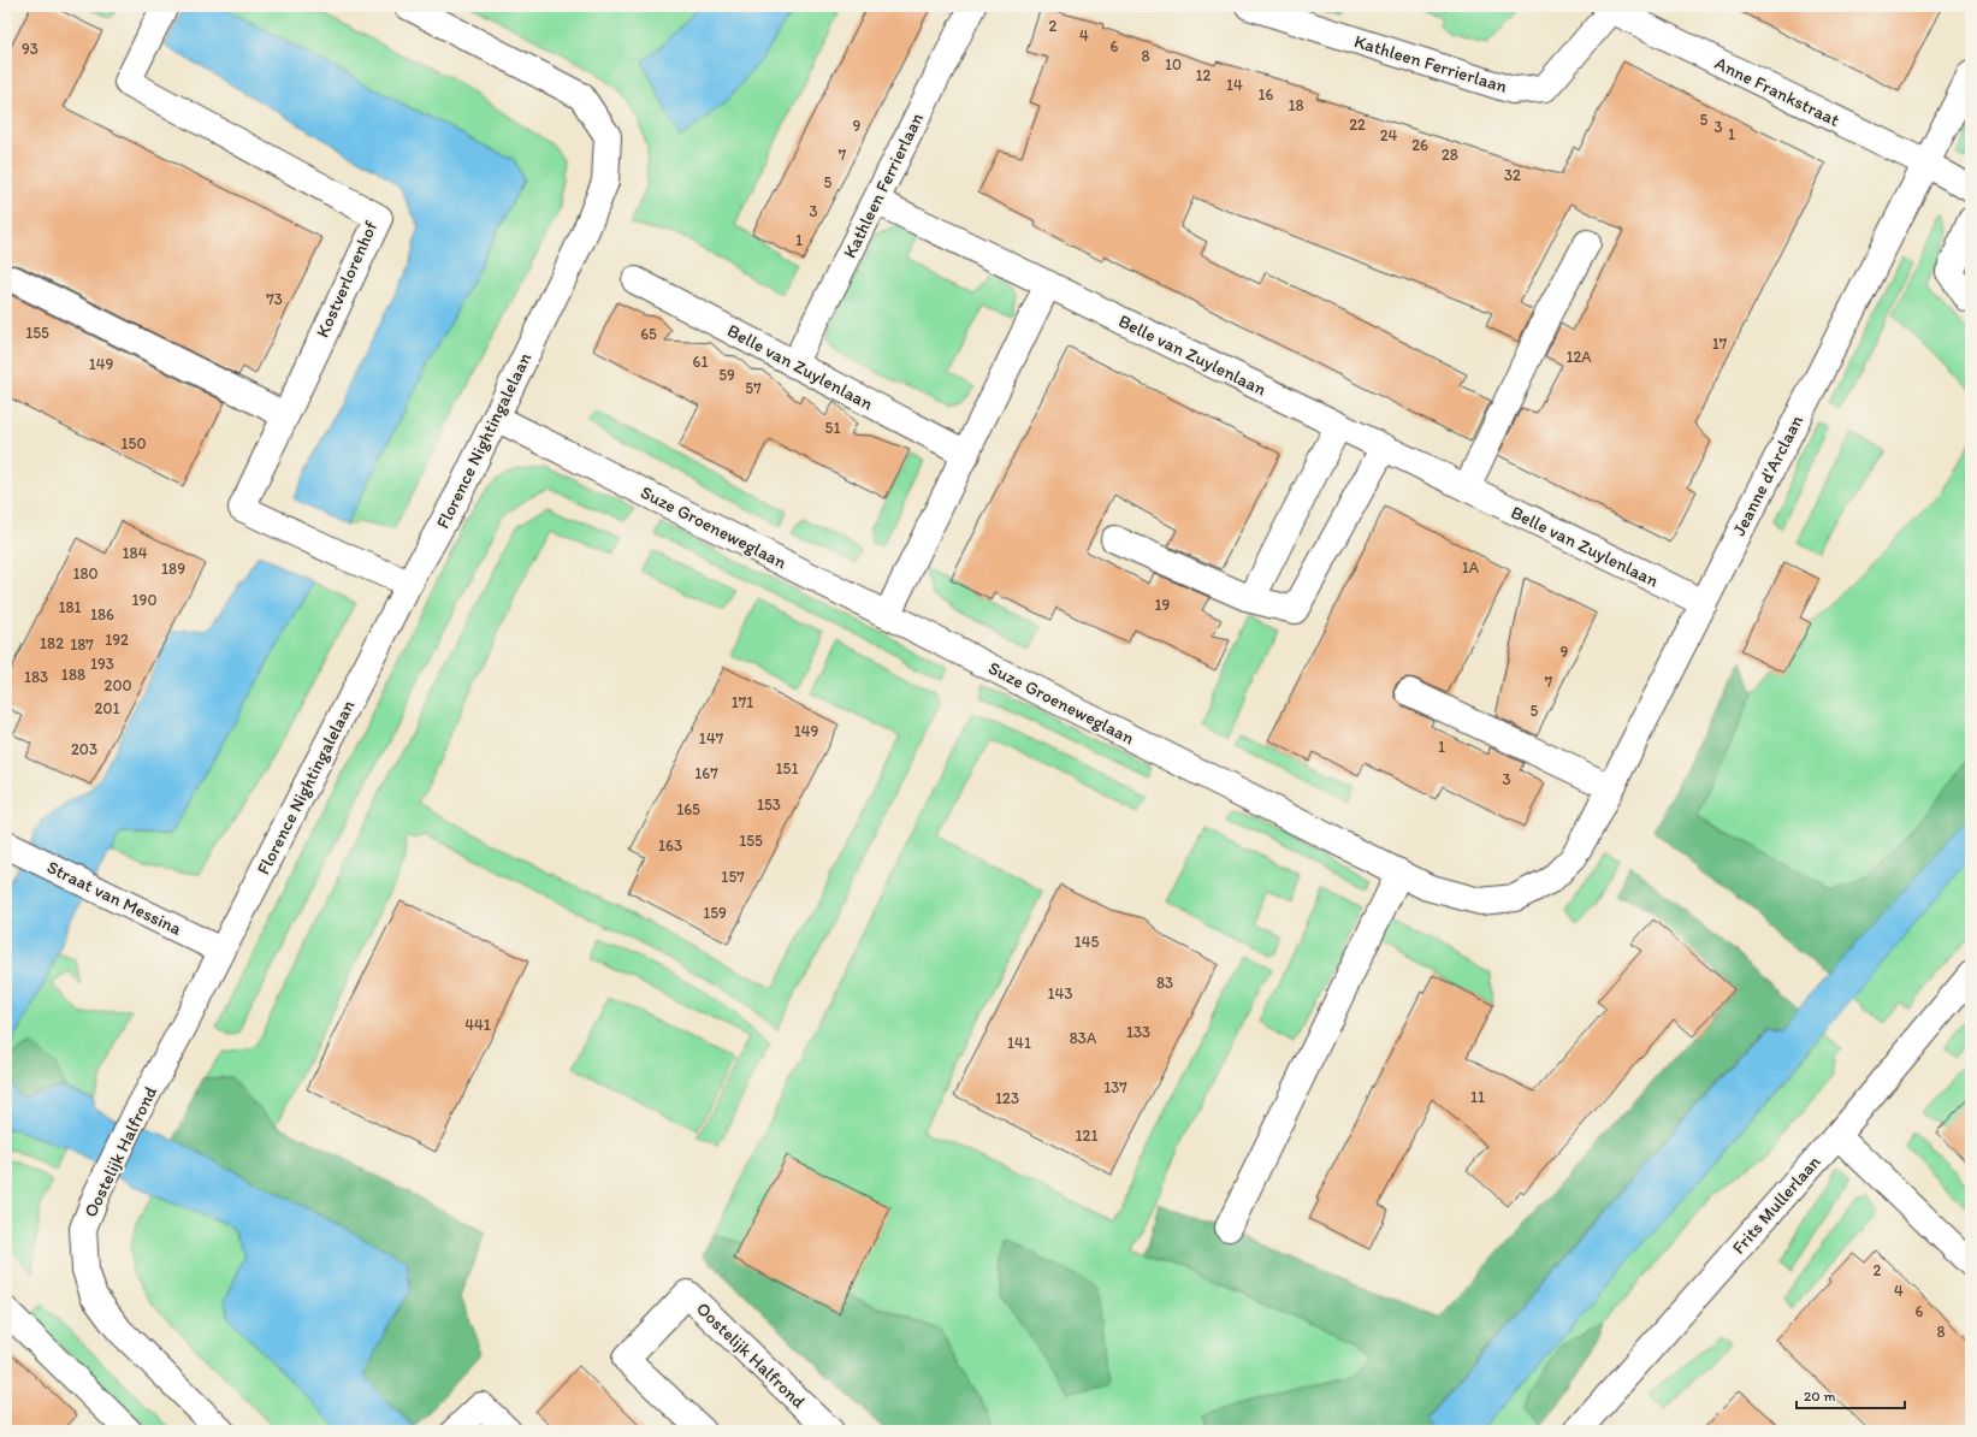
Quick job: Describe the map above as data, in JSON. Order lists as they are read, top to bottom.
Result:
{
  "streets": {
    "street": [
      "Kathleen Ferrierlaan",
      "Anne Frankstraat",
      "Kostverlorenhof",
      "Belle van Zuylenlaan",
      "Florence Nightingalelaan",
      "Jeanne d'Arclaan",
      "Suze Groeneweglaan",
      "Straat van Messina",
      "Oostelijk Halfrond",
      "Frits Mullerlaan"
    ]
  },
  "crossings": [
    ["Kathleen Ferrierlaan", "Anne Frankstraat"],
    ["Kathleen Ferrierlaan", "Belle van Zuylenlaan"],
    ["Anne Frankstraat", "Jeanne d'Arclaan"],
    ["Kostverlorenhof", "Florence Nightingalelaan"],
    ["Belle van Zuylenlaan", "Jeanne d'Arclaan"],
    ["Florence Nightingalelaan", "Suze Groeneweglaan"],
    ["Florence Nightingalelaan", "Straat van Messina"],
    ["Florence Nightingalelaan", "Oostelijk Halfrond"],
    ["Jeanne d'Arclaan", "Suze Groeneweglaan"],
    ["Straat van Messina", "Oostelijk Halfrond"]
  ],
  "house_numbers": [
    "2",
    "4",
    "6",
    "93",
    "8",
    "10",
    "12",
    "14",
    "16",
    "18",
    "5",
    "22",
    "9",
    "3",
    "1",
    "24",
    "26",
    "7",
    "28",
    "32",
    "5",
    "3",
    "1",
    "73",
    "155",
    "65",
    "17",
    "12A",
    "61",
    "149",
    "59",
    "57",
    "51",
    "150",
    "184",
    "1A",
    "189",
    "180",
    "190",
    "19",
    "181",
    "186",
    "192",
    "182",
    "187",
    "9",
    "193",
    "188",
    "183",
    "7",
    "200",
    "171",
    "201",
    "5",
    "149",
    "147",
    "1",
    "203",
    "151",
    "167",
    "3",
    "153",
    "165",
    "155",
    "163",
    "157",
    "159",
    "145",
    "83",
    "143",
    "441",
    "133",
    "83A",
    "141",
    "137",
    "11",
    "123",
    "121",
    "2",
    "4",
    "6",
    "8"
  ],
  "scale_bar": "20 m"
}
